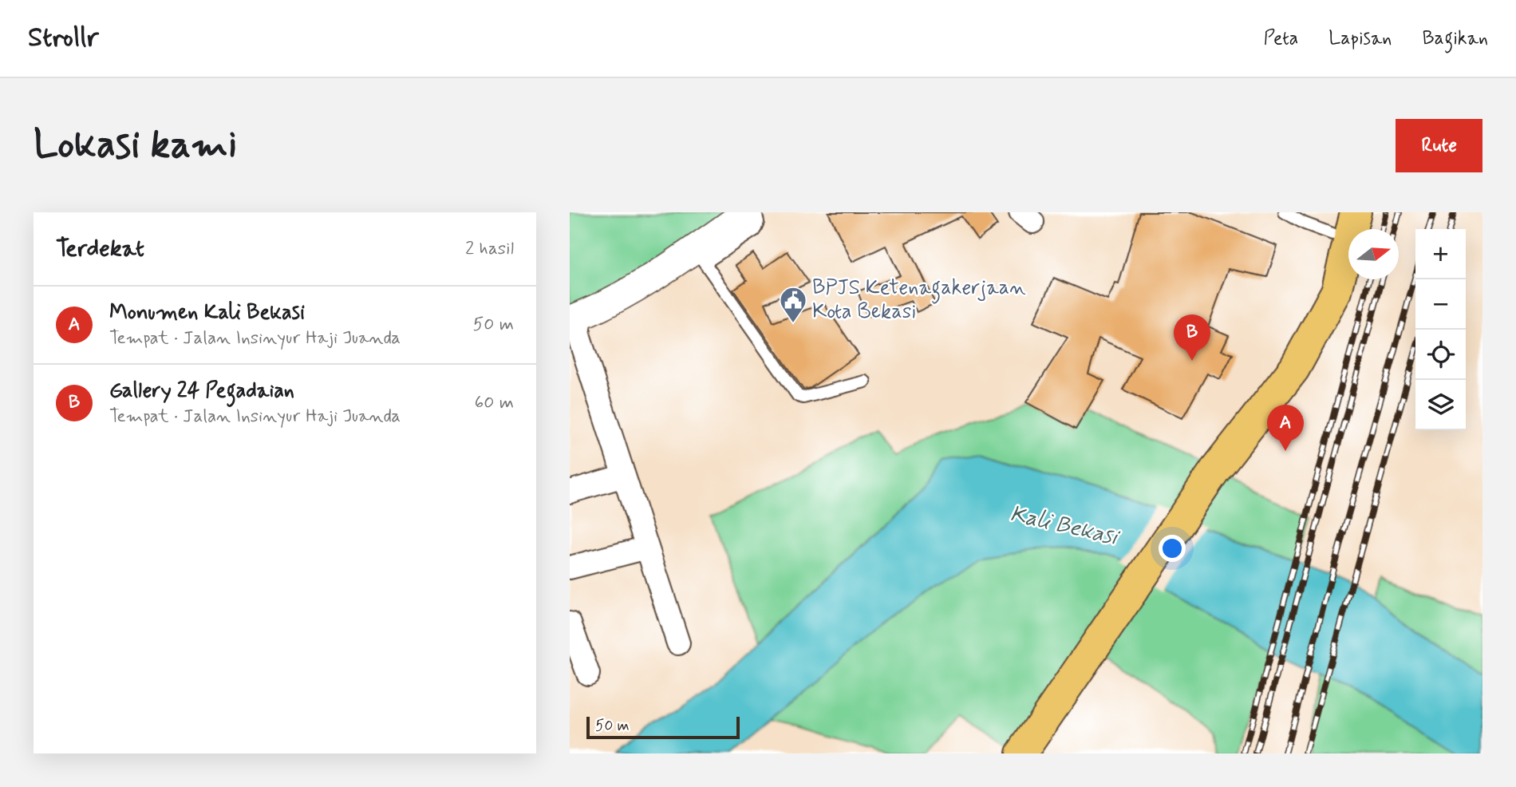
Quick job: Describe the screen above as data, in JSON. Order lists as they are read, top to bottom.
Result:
{
  "water": ["Kali Bekasi"],
  "places": {
    "public building": ["BPJS Ketenagakerjaan Kota Bekasi"]
  },
  "scale_bar": "50 m",
  "north": "right",
  "page": {
    "header": "Strollr",
    "nav": ["Peta", "Lapisan", "Bagikan"],
    "buttons": "Rute",
    "title": "Lokasi kami",
    "heading": ["Terdekat", "2 hasil"],
    "map_buttons": ["+", "−"],
    "list": [
      {
        "mark": "A",
        "name": "Monumen Kali Bekasi",
        "note": "Tempat · Jalan Insinyur Haji Juanda",
        "value": "50 m"
      },
      {
        "mark": "B",
        "name": "Gallery 24 Pegadaian",
        "note": "Tempat · Jalan Insinyur Haji Juanda",
        "value": "60 m"
      }
    ],
    "pins": ["B", "A"],
    "scale": "50 m"
  }
}
